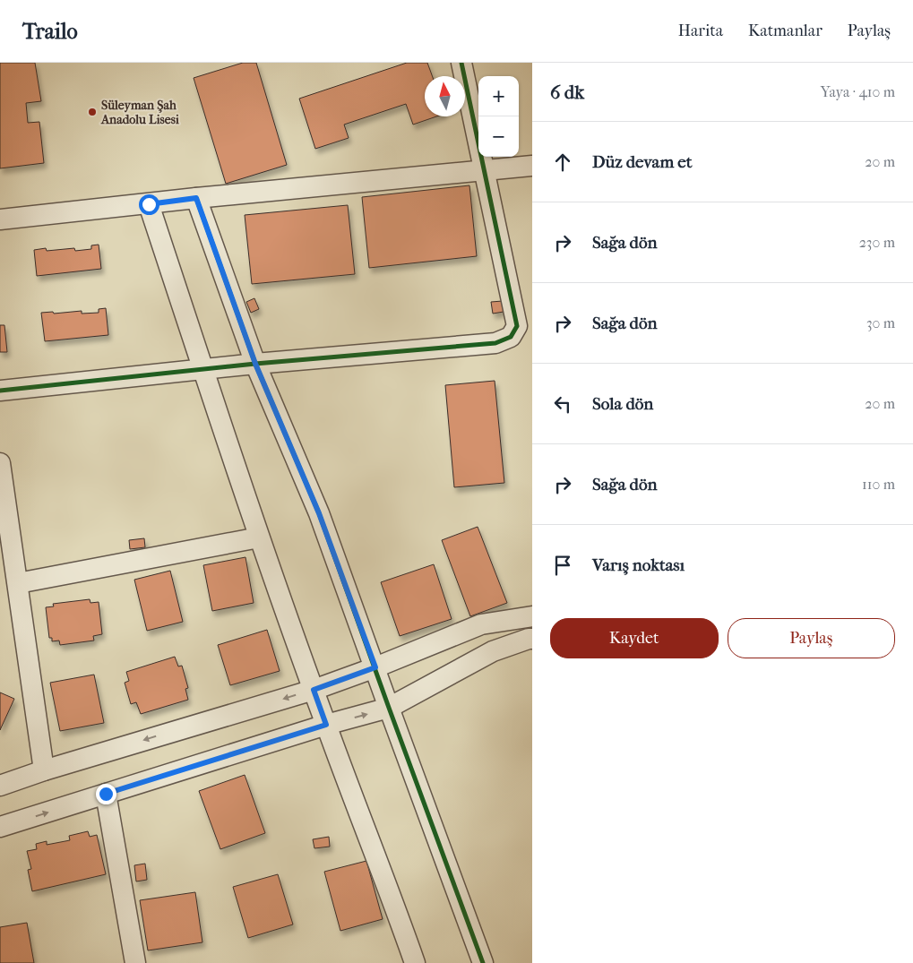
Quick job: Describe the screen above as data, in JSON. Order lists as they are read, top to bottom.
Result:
{
  "places": ["Süleyman Şah Anadolu Lisesi"],
  "north": "top",
  "page": {
    "header": "Trailo",
    "nav": ["Harita", "Katmanlar", "Paylaş"],
    "heading": ["6 dk", "Yaya · 410 m"],
    "map_buttons": ["+", "−"],
    "list": [
      ["Düz devam et", "20 m"],
      ["Sağa dön", "230 m"],
      ["Sağa dön", "30 m"],
      ["Sola dön", "20 m"],
      ["Sağa dön", "110 m"],
      "Varış noktası"
    ],
    "buttons": ["Kaydet", "Paylaş"]
  }
}
